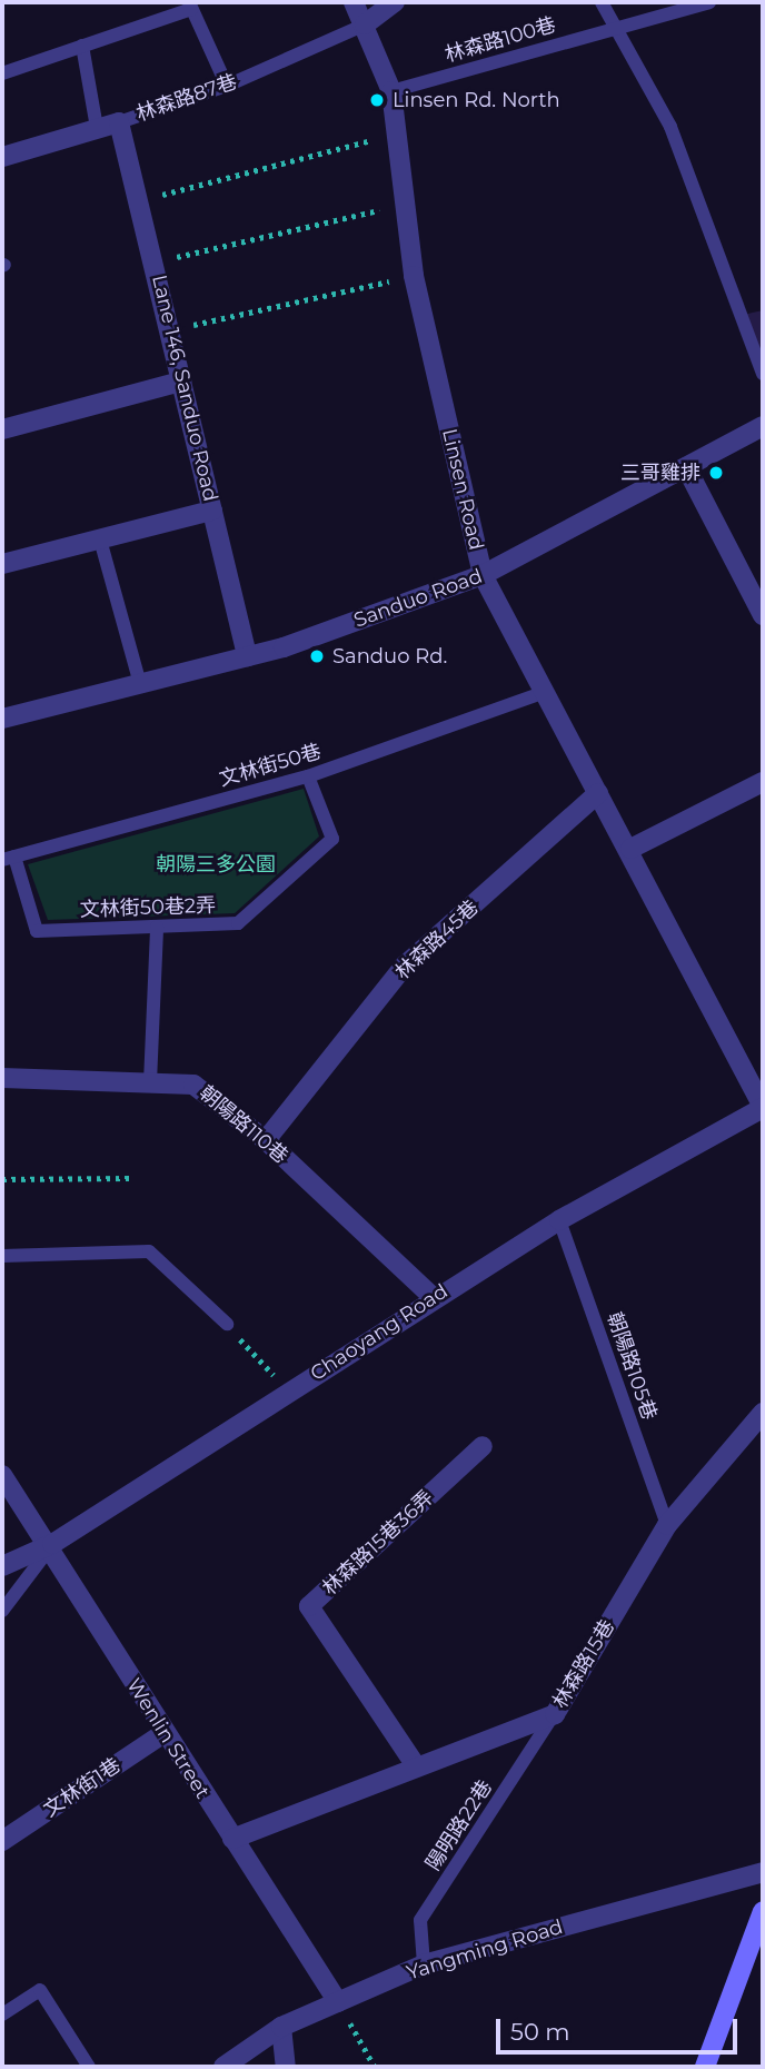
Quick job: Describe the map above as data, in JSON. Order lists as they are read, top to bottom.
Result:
{
  "streets": {
    "street": [
      "林森路87巷",
      "Lane 146, Sanduo Road",
      "Linsen Road",
      "Sanduo Road",
      "林森路45巷",
      "朝陽路110巷",
      "Chaoyang Road",
      "林森路15巷36弄",
      "林森路15巷",
      "Wenlin Street",
      "文林街1巷",
      "Yangming Road"
    ],
    "lane": [
      "林森路100巷",
      "文林街50巷",
      "文林街50巷2弄",
      "朝陽路105巷",
      "陽明路22巷"
    ]
  },
  "crossings": [
    ["林森路100巷", "Linsen Road"],
    ["林森路87巷", "Lane 146, Sanduo Road"],
    ["林森路87巷", "Linsen Road"],
    ["Lane 146, Sanduo Road", "Sanduo Road"],
    ["Linsen Road", "Sanduo Road"],
    ["Linsen Road", "文林街50巷"],
    ["Linsen Road", "林森路45巷"],
    ["Linsen Road", "Chaoyang Road"],
    ["文林街50巷", "文林街50巷2弄"],
    ["林森路45巷", "朝陽路110巷"],
    ["朝陽路110巷", "Chaoyang Road"],
    ["Chaoyang Road", "朝陽路105巷"],
    ["Chaoyang Road", "Wenlin Street"],
    ["朝陽路105巷", "林森路15巷"],
    ["林森路15巷36弄", "林森路15巷"],
    ["林森路15巷", "Wenlin Street"],
    ["林森路15巷", "陽明路22巷"],
    ["Wenlin Street", "文林街1巷"],
    ["Wenlin Street", "Yangming Road"],
    ["陽明路22巷", "Yangming Road"]
  ],
  "parks": ["朝陽三多公園"],
  "places": ["Linsen Rd. North", "三哥雞排", "Sanduo Rd."],
  "scale_bar": "50 m"
}
